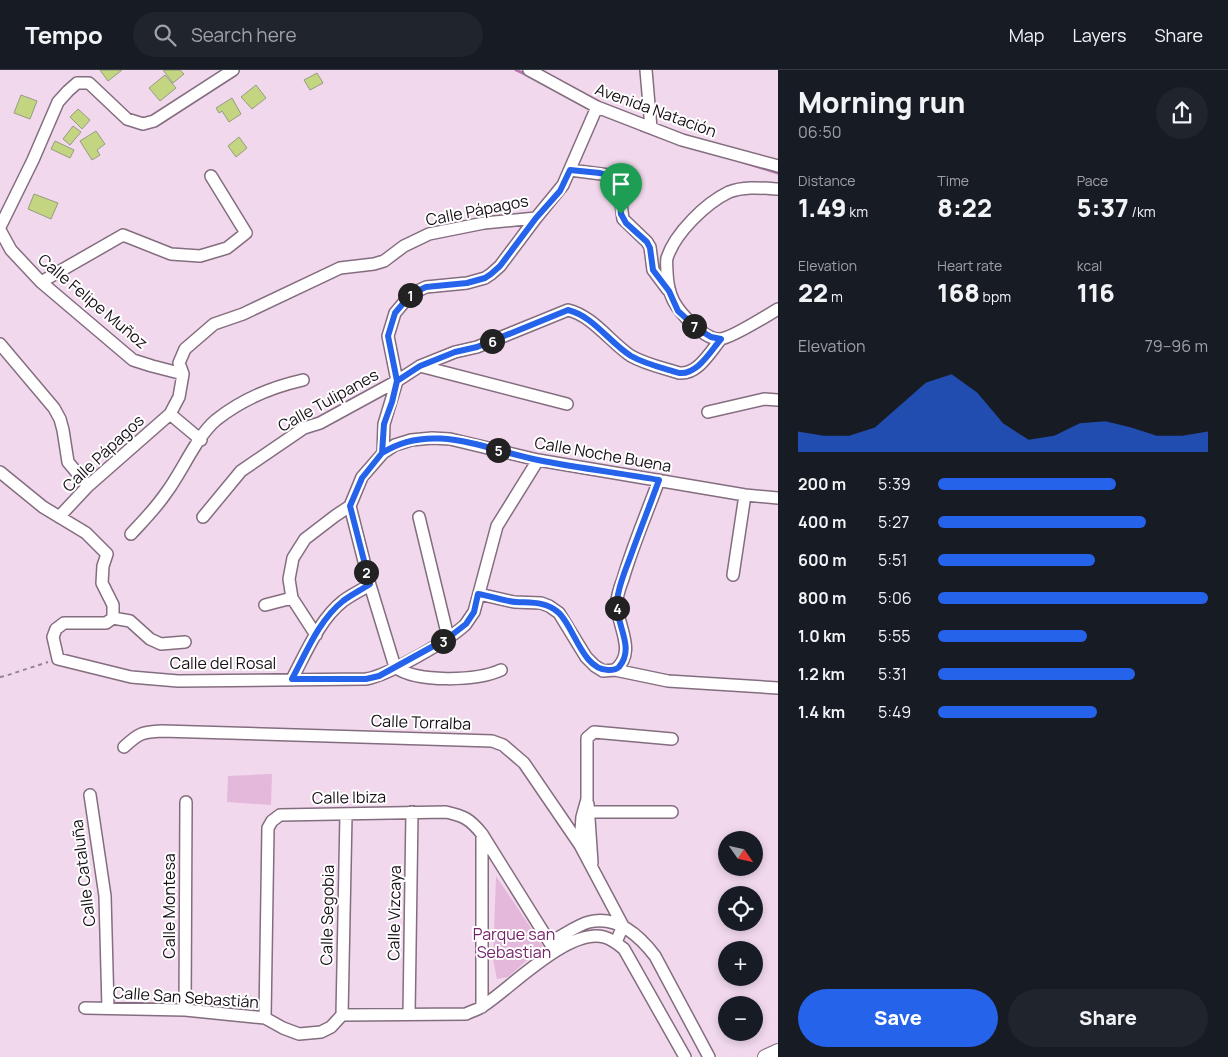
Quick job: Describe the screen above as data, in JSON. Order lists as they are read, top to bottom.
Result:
{
  "streets": {
    "street": [
      "Avenida Natación",
      "Calle Pápagos",
      "Calle Felipe Muñoz",
      "Calle Tulipanes",
      "Calle Noche Buena",
      "Calle del Rosal",
      "Calle Torralba",
      "Calle Ibiza",
      "Calle Cataluña",
      "Calle Montesa",
      "Calle Vizcaya",
      "Calle Segobia",
      "Calle San Sebastián"
    ]
  },
  "crossings": [
    ["Avenida Natación", "Calle Pápagos"],
    ["Calle Pápagos", "Calle Felipe Muñoz"],
    ["Calle Noche Buena", "Calle del Rosal"],
    ["Calle Torralba", "Calle Ibiza"],
    ["Calle Ibiza", "Calle Vizcaya"],
    ["Calle Ibiza", "Calle Segobia"],
    ["Calle Ibiza", "Calle San Sebastián"],
    ["Calle Cataluña", "Calle San Sebastián"],
    ["Calle Montesa", "Calle San Sebastián"],
    ["Calle Segobia", "Calle San Sebastián"]
  ],
  "parks": ["Parque san Sebastian"],
  "north": "bottom right",
  "page": {
    "header": "Tempo",
    "search": "Search here",
    "nav": ["Map", "Layers", "Share"],
    "heading": ["Morning run", "06:50"],
    "stats": [
      ["Distance", "1.49 km"],
      ["Time", "8:22"],
      ["Pace", "5:37 /km"],
      ["Elevation", "22 m"],
      ["Heart rate", "168 bpm"],
      ["kcal", "116"]
    ],
    "pins": [
      "1",
      "7",
      "6",
      "5",
      "2",
      "4",
      "3"
    ],
    "chart": ["Elevation", "79–96 m"],
    "list": [
      {
        "name": "200 m",
        "note": "5:39"
      },
      {
        "name": "400 m",
        "note": "5:27"
      },
      {
        "name": "600 m",
        "note": "5:51"
      },
      {
        "name": "800 m",
        "note": "5:06"
      },
      {
        "name": "1.0 km",
        "note": "5:55"
      },
      {
        "name": "1.2 km",
        "note": "5:31"
      },
      {
        "name": "1.4 km",
        "note": "5:49"
      }
    ],
    "map_buttons": ["+", "−"],
    "buttons": ["Save", "Share"]
  }
}
